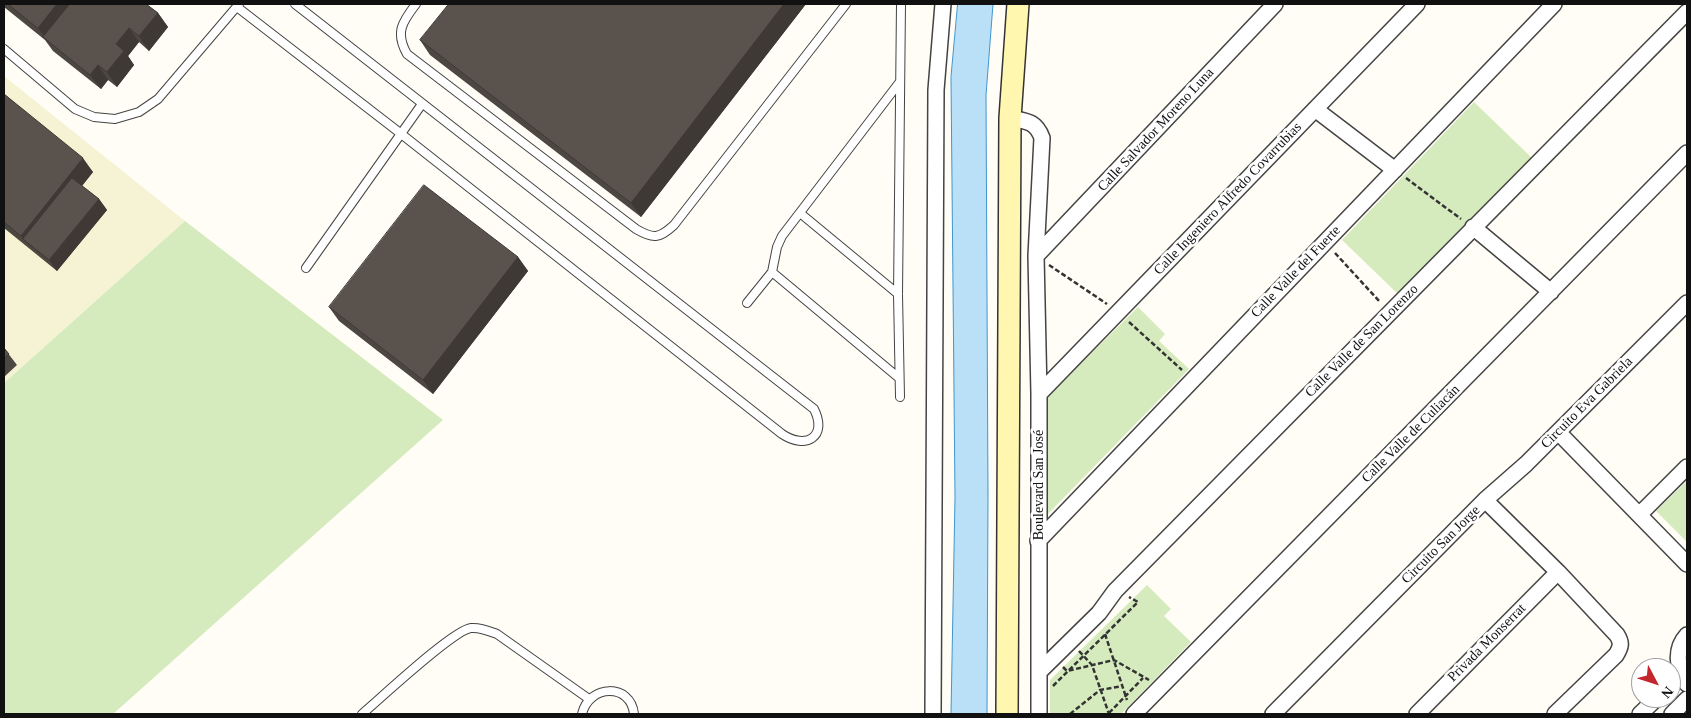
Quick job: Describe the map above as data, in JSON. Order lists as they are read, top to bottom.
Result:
{
  "streets": {
    "street": [
      "Calle Salvador Moreno Luna",
      "Calle Ingeniero Alfredo Covarrubias",
      "Calle Valle del Fuerte",
      "Calle Valle de San Lorenzo",
      "Circuito Eva Gabriela",
      "Calle Valle de Culiacán",
      "Boulevard San José",
      "Circuito San Jorge",
      "Privada Monserrat"
    ]
  },
  "crossings": [
    ["Calle Salvador Moreno Luna", "Boulevard San José"],
    ["Calle Ingeniero Alfredo Covarrubias", "Boulevard San José"],
    ["Calle Valle del Fuerte", "Boulevard San José"],
    ["Calle Valle de San Lorenzo", "Boulevard San José"],
    ["Circuito Eva Gabriela", "Circuito San Jorge"],
    ["Circuito San Jorge", "Privada Monserrat"]
  ],
  "north": "bottom right"
}
